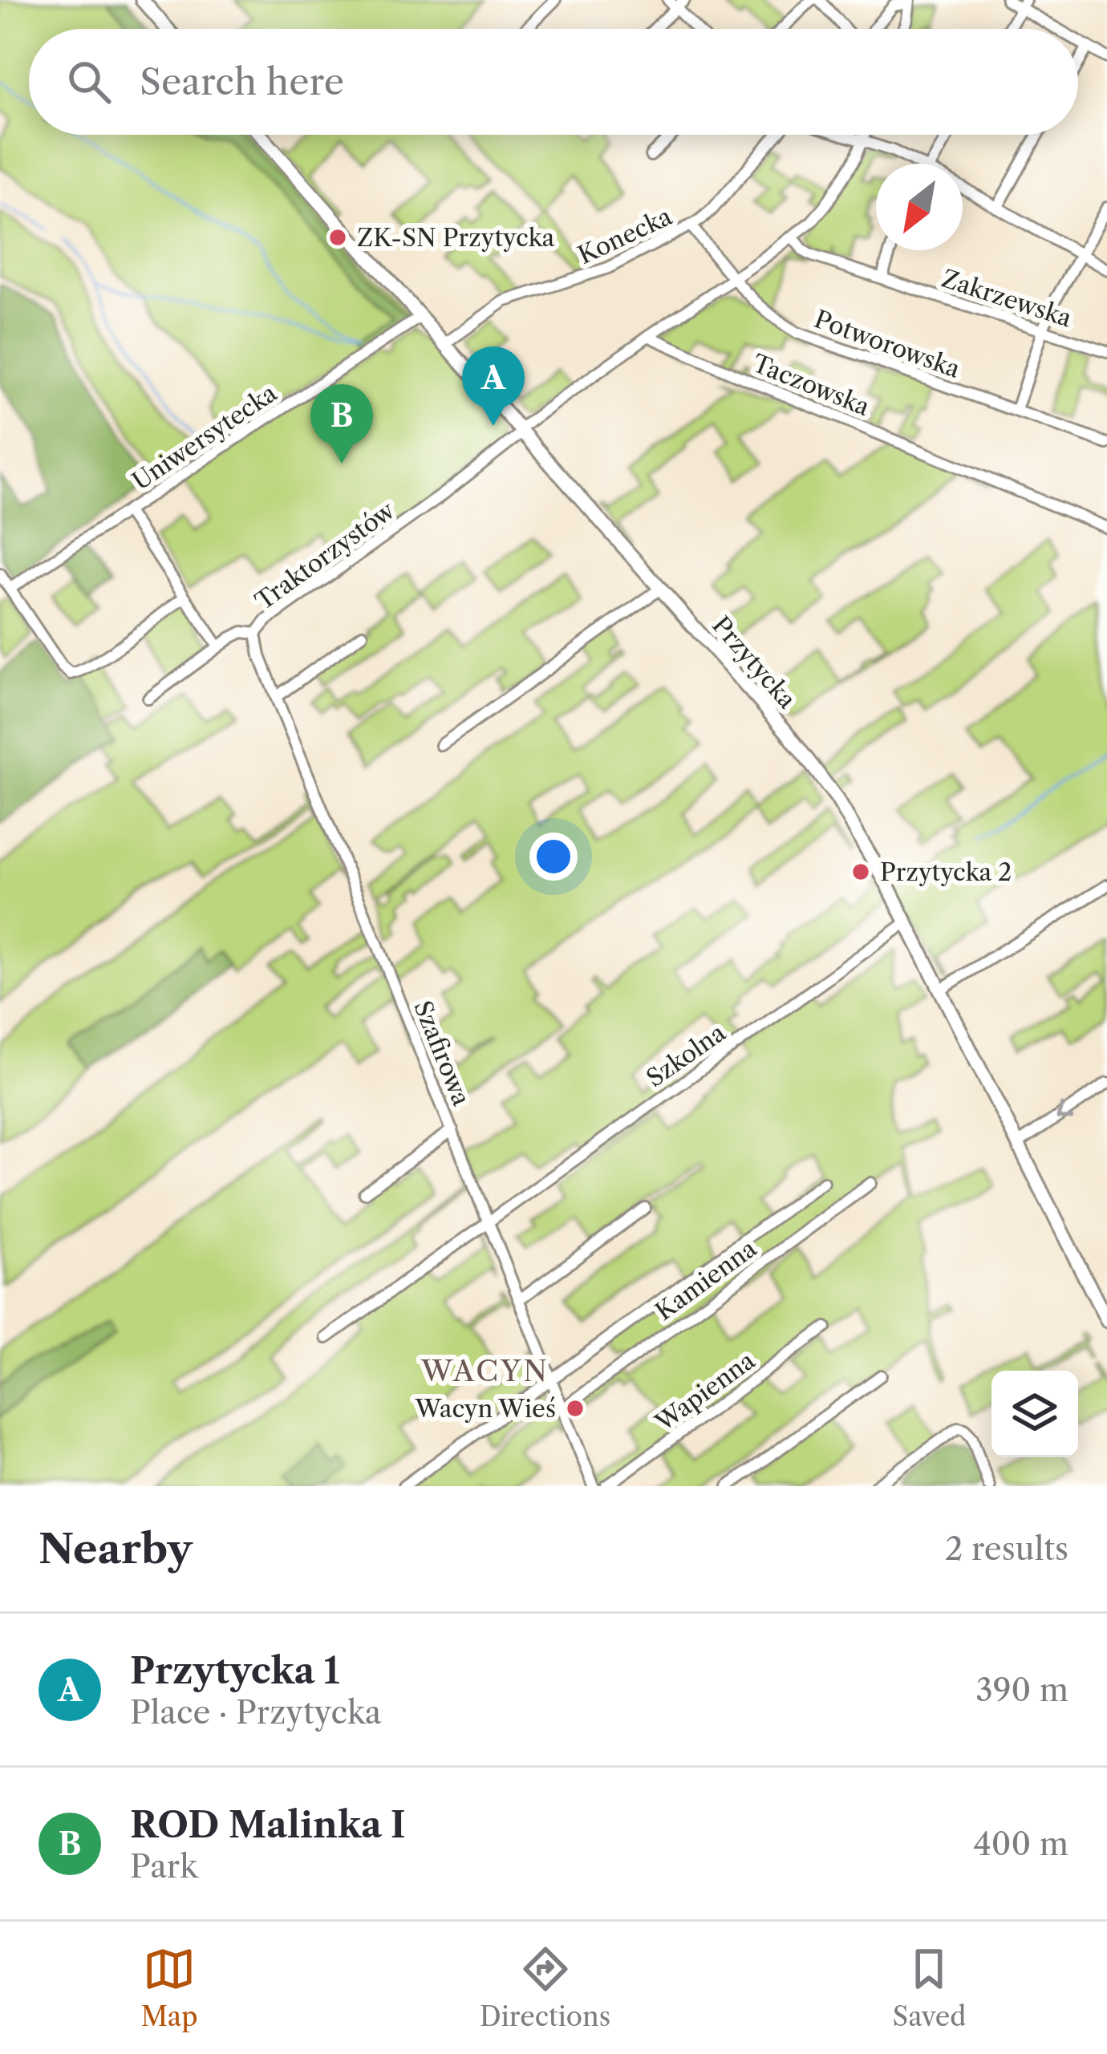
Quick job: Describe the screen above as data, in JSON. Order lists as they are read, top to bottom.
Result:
{
  "streets": {
    "main road": ["Przytycka"],
    "street": [
      "Konecka",
      "Zakrzewska",
      "Potworowska",
      "Taczowska",
      "Uniwersytecka",
      "Traktorzystów",
      "Szafirowa",
      "Szkolna",
      "Kamienna",
      "Wapienna"
    ]
  },
  "crossings": [
    ["Konecka", "Potworowska"],
    ["Konecka", "Przytycka"],
    ["Uniwersytecka", "Przytycka"],
    ["Traktorzystów", "Przytycka"],
    ["Traktorzystów", "Szafirowa"],
    ["Przytycka", "Szkolna"],
    ["Szafirowa", "Szkolna"],
    ["Szafirowa", "Kamienna"]
  ],
  "districts": ["WACYN"],
  "places": ["ZK-SN Przytycka", "Przytycka 2", "Wacyn Wieś"],
  "north": "bottom left",
  "page": {
    "search": "Search here",
    "pins": ["A", "B"],
    "heading": ["Nearby", "2 results"],
    "list": [
      {
        "mark": "A",
        "name": "Przytycka 1",
        "note": "Place · Przytycka",
        "value": "390 m"
      },
      {
        "mark": "B",
        "name": "ROD Malinka I",
        "note": "Park",
        "value": "400 m"
      }
    ],
    "nav": ["Map", "Directions", "Saved"]
  }
}
